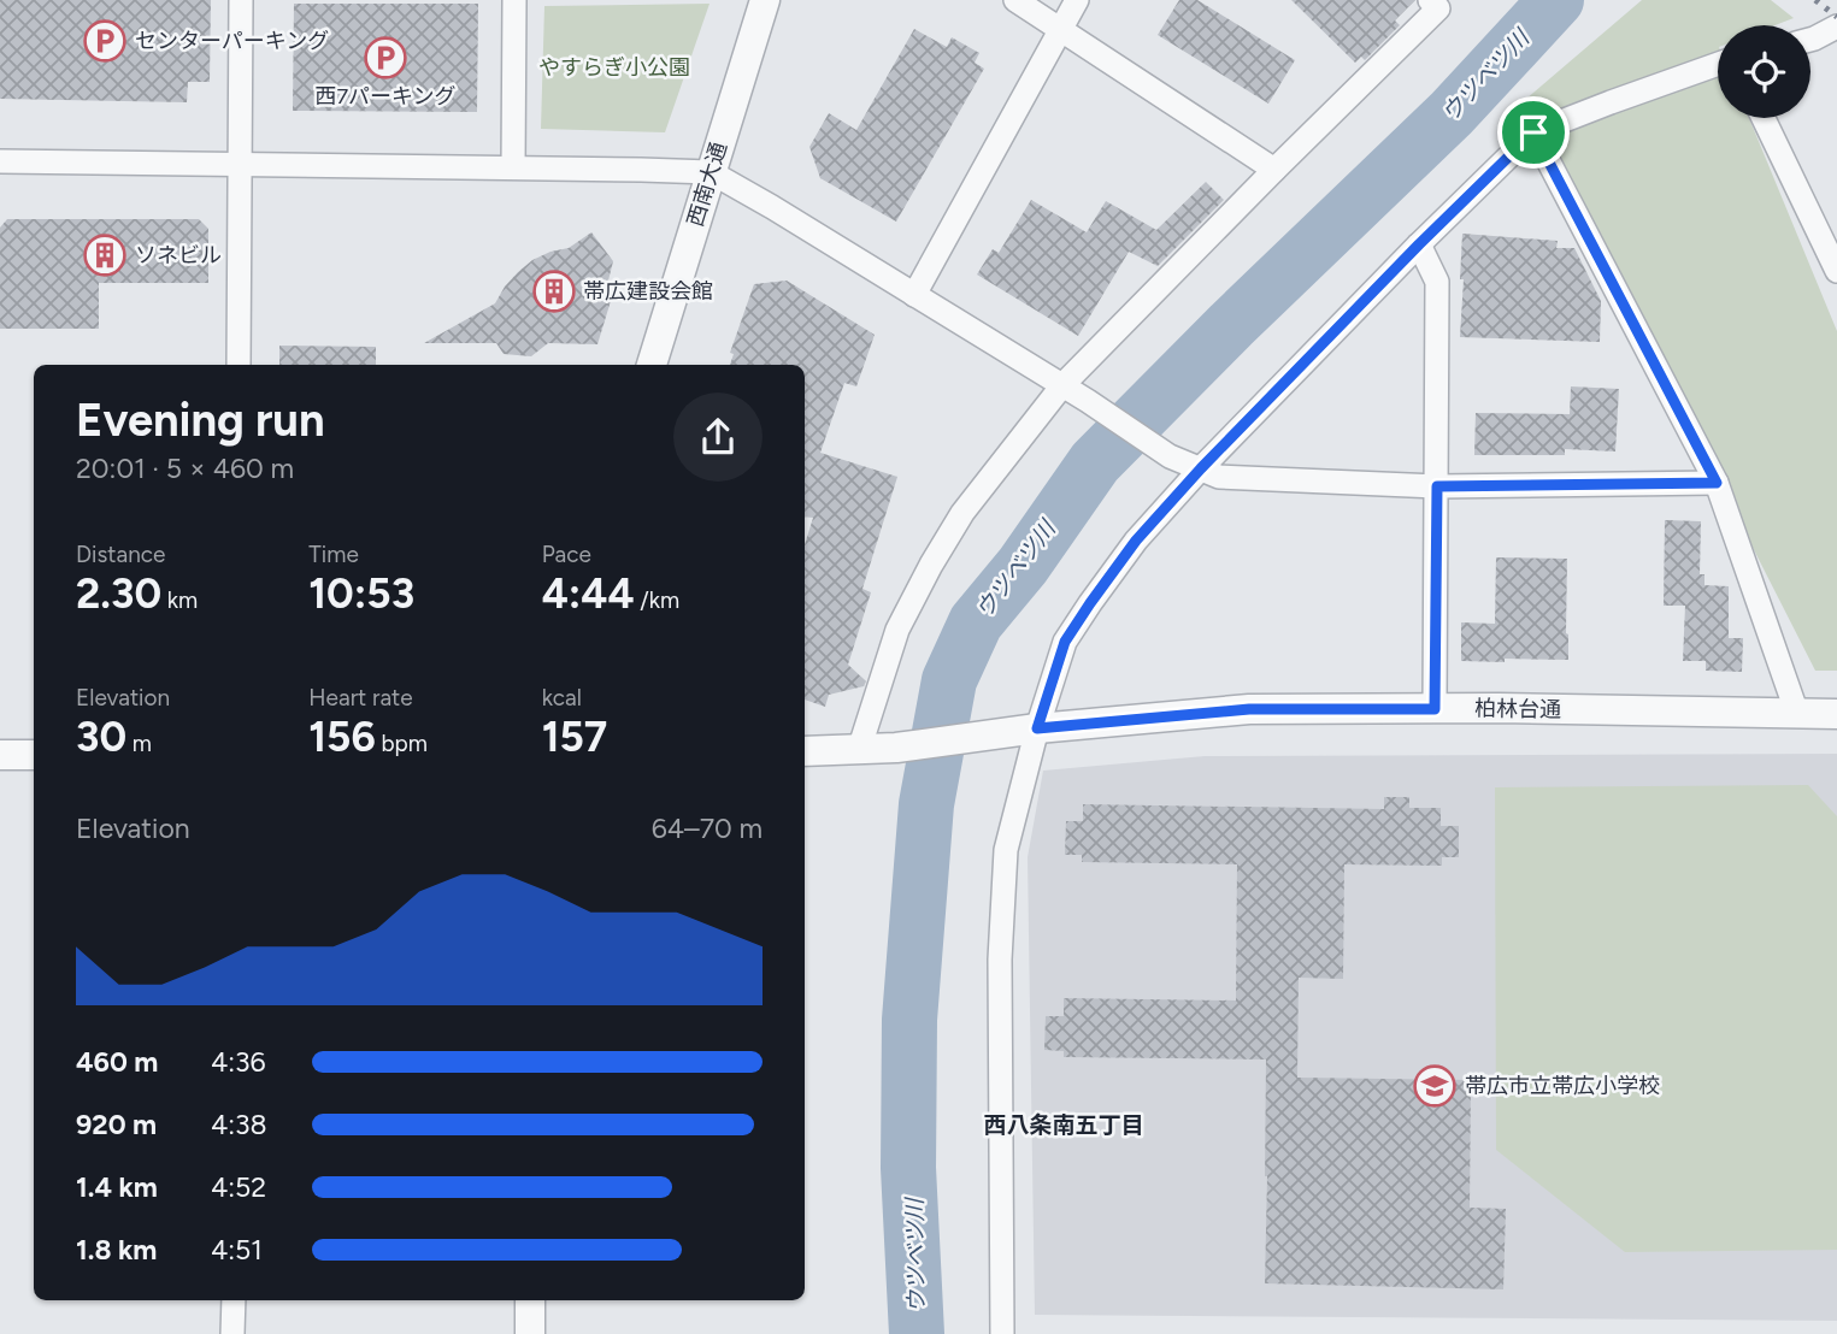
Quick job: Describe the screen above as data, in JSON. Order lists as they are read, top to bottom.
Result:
{
  "streets": {
    "street": ["西南大通", "柏林台通"]
  },
  "districts": ["西八条南五丁目"],
  "water": ["ウツベツ川"],
  "parks": ["やすらぎ小公園"],
  "places": {
    "parking": ["センターパーキング", "西7パーキング"],
    "building": ["ソネビル", "帯広建設会館"],
    "school or university": ["帯広市立帯広小学校"]
  },
  "page": {
    "heading": ["Evening run", "20:01 · 5 × 460 m"],
    "stats": [
      ["Distance", "2.30 km"],
      ["Time", "10:53"],
      ["Pace", "4:44 /km"],
      ["Elevation", "30 m"],
      ["Heart rate", "156 bpm"],
      ["kcal", "157"]
    ],
    "chart": ["Elevation", "64–70 m"],
    "list": [
      {
        "name": "460 m",
        "note": "4:36"
      },
      {
        "name": "920 m",
        "note": "4:38"
      },
      {
        "name": "1.4 km",
        "note": "4:52"
      },
      {
        "name": "1.8 km",
        "note": "4:51"
      }
    ]
  }
}
